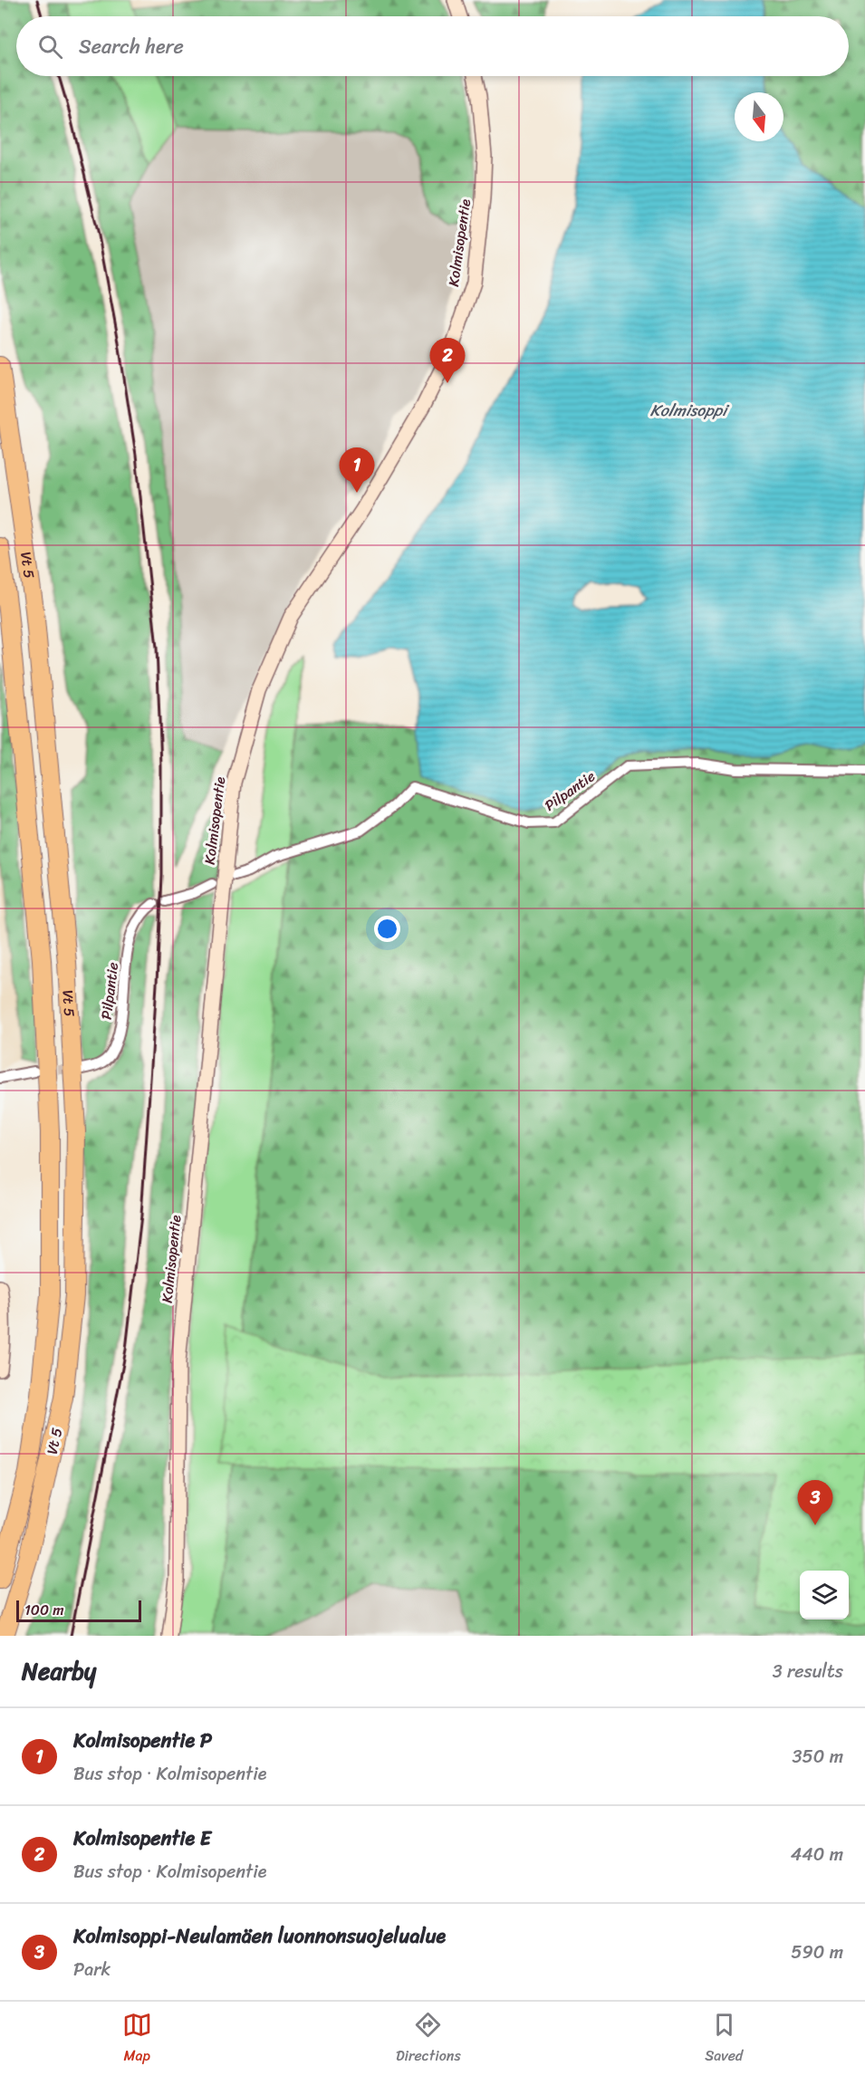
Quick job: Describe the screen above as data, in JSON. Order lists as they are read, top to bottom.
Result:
{
  "streets": {
    "highway": ["Vt 5"],
    "main road": ["Kolmisopentie"],
    "street": ["Pilpantie"]
  },
  "water": ["Kolmisoppi"],
  "scale_bar": "100 m",
  "north": "bottom",
  "page": {
    "search": "Search here",
    "pins": ["2", "1", "3"],
    "scale": "100 m",
    "heading": ["Nearby", "3 results"],
    "list": [
      {
        "mark": "1",
        "name": "Kolmisopentie P",
        "note": "Bus stop · Kolmisopentie",
        "value": "350 m"
      },
      {
        "mark": "2",
        "name": "Kolmisopentie E",
        "note": "Bus stop · Kolmisopentie",
        "value": "440 m"
      },
      {
        "mark": "3",
        "name": "Kolmisoppi-Neulamäen luonnonsuojelualue",
        "note": "Park",
        "value": "590 m"
      }
    ],
    "nav": ["Map", "Directions", "Saved"]
  }
}
